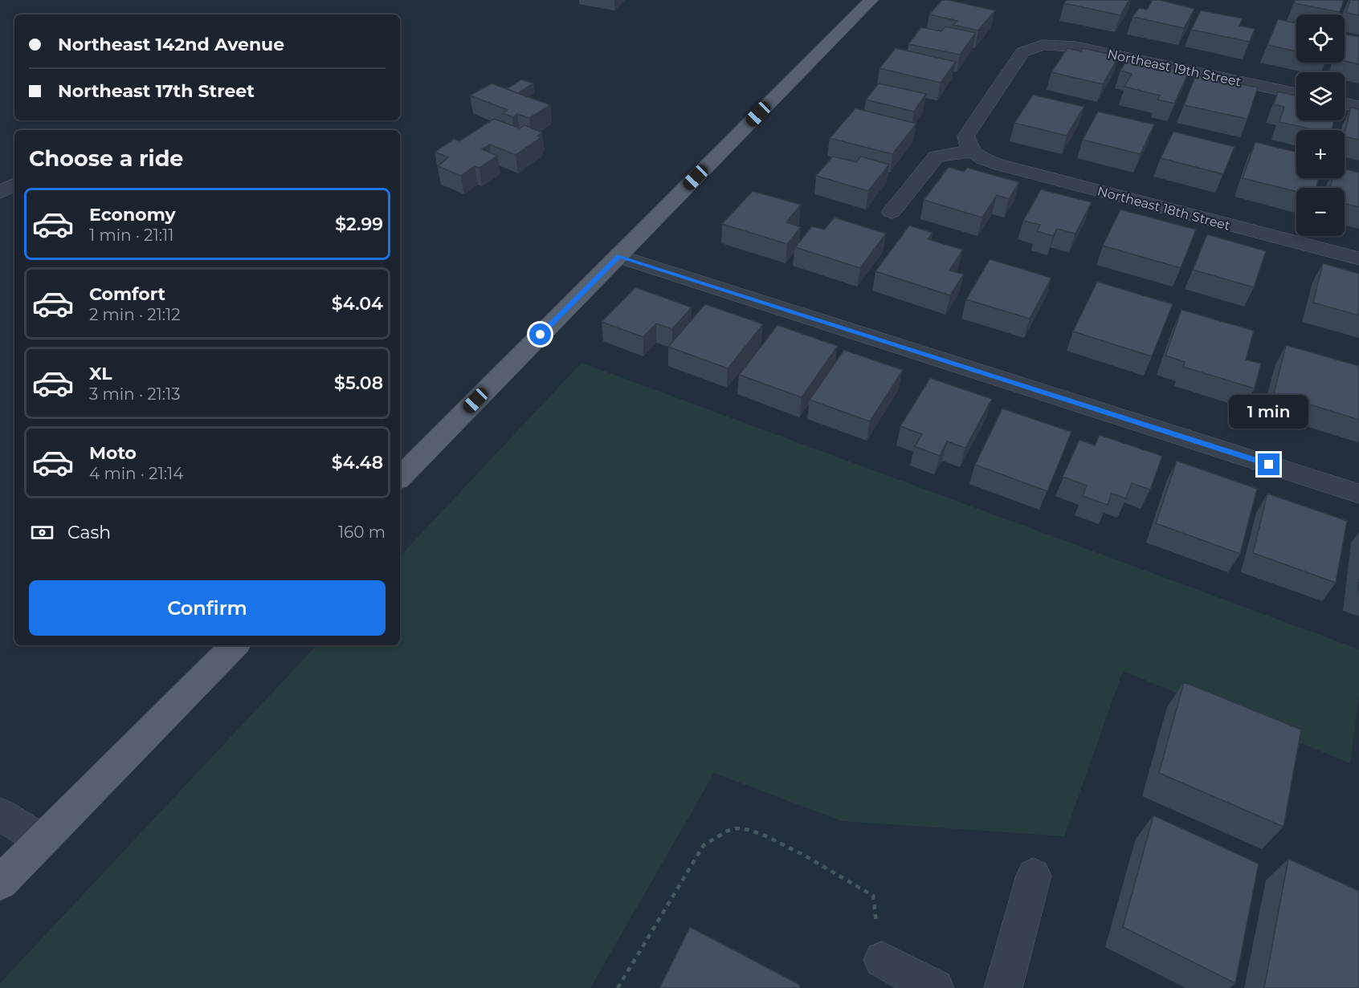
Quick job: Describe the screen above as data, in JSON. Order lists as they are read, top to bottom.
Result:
{
  "streets": {
    "street": ["Northeast 19th Street", "Northeast 18th Street"]
  },
  "crossings": [
    ["Northeast 19th Street", "Northeast 18th Street"]
  ],
  "page": {
    "map_buttons": ["+", "−"],
    "banner": ["Northeast 142nd Avenue", "Northeast 17th Street"],
    "heading": "Choose a ride",
    "list": [
      {
        "name": "Economy",
        "note": "1 min · 21:11",
        "value": "$2.99"
      },
      {
        "name": "Comfort",
        "note": "2 min · 21:12",
        "value": "$4.04"
      },
      {
        "name": "XL",
        "note": "3 min · 21:13",
        "value": "$5.08"
      },
      {
        "name": "Moto",
        "note": "4 min · 21:14",
        "value": "$4.48"
      }
    ],
    "bubble": "1 min",
    "pay": ["Cash", "160 m"],
    "buttons": "Confirm"
  }
}
